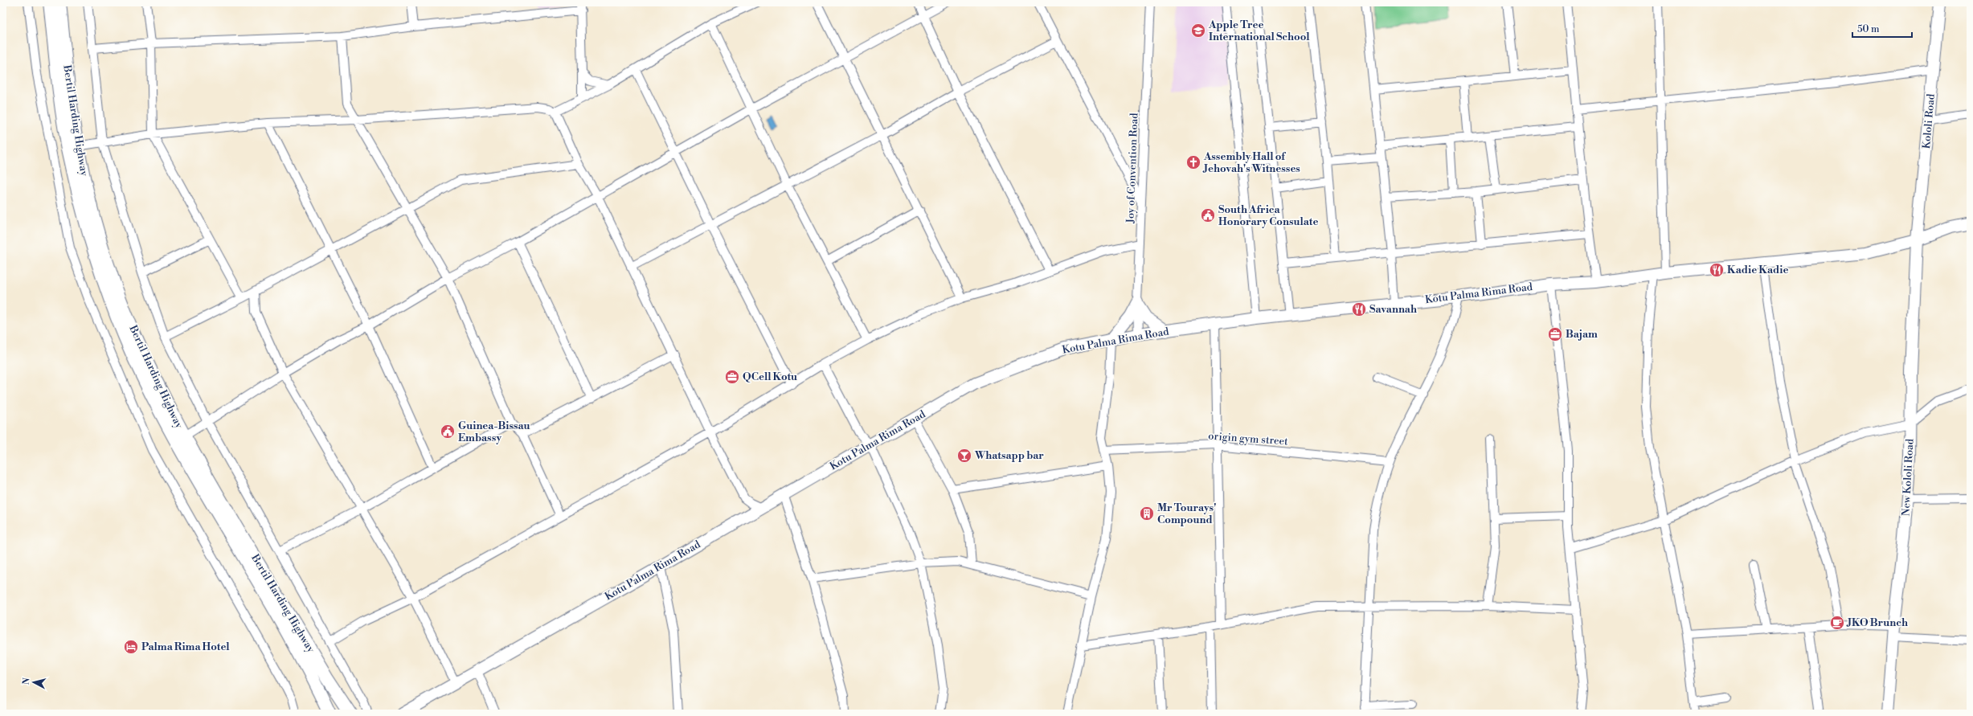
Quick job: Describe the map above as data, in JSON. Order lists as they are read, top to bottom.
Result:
{
  "streets": {
    "main road": ["Bertil Harding Highway"],
    "street": [
      "Kololi Road",
      "Joy of Convention Road",
      "Kotu Palma Rima Road",
      "origin gym street",
      "New Kololi Road"
    ]
  },
  "crossings": [
    ["Kololi Road", "Kotu Palma Rima Road"],
    ["Kololi Road", "New Kololi Road"],
    ["Joy of Convention Road", "Kotu Palma Rima Road"],
    ["Kotu Palma Rima Road", "New Kololi Road"]
  ],
  "places": {
    "school or university": ["Apple Tree International School"],
    "church": ["Assembly Hall of Jehovah's Witnesses"],
    "public building": ["South Africa Honorary Consulate", "Guinea-Bissau Embassy"],
    "restaurant": ["Kadie Kadie", "Savannah"],
    "office": ["Bajam", "QCell Kotu"],
    "bar": ["Whatsapp bar"],
    "building": ["Mr Tourays' Compound"],
    "cafe": ["JKO Brunch"],
    "hotel": ["Palma Rima Hotel"]
  },
  "scale_bar": "50 m",
  "north": "left"
}
